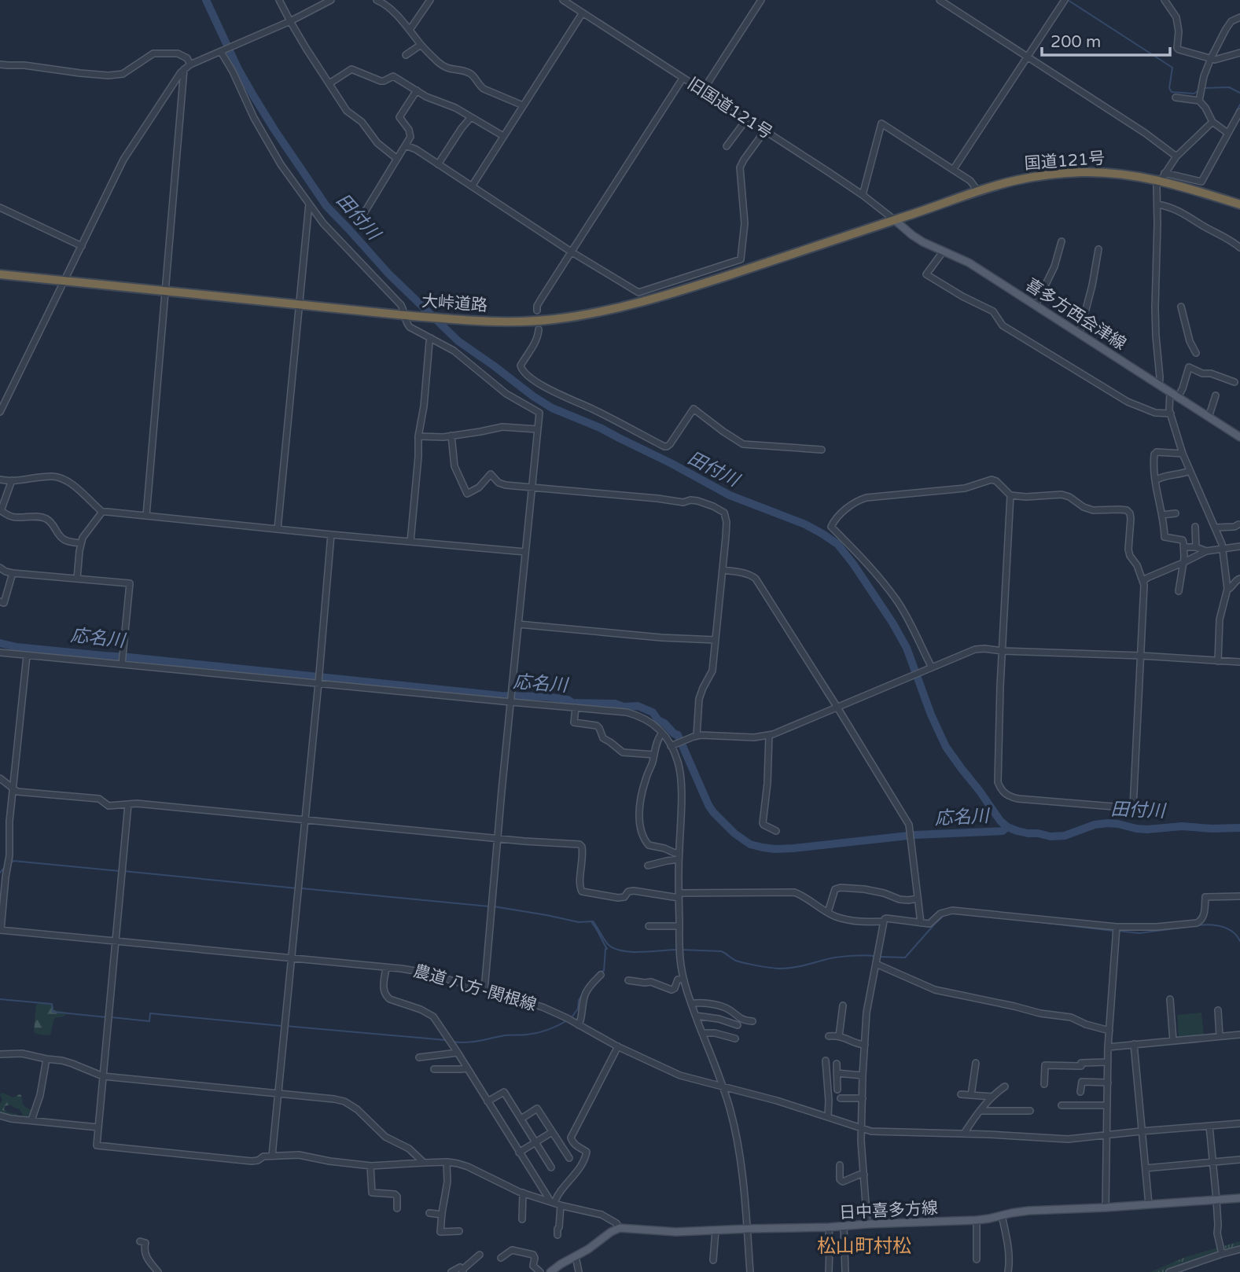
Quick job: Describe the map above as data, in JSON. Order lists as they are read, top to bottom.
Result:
{
  "streets": {
    "highway": ["国道121号", "大峠道路"],
    "main road": ["喜多方西会津線", "日中喜多方線"],
    "street": ["旧国道121号", "農道 八方-関根線"]
  },
  "crossings": [
    ["旧国道121号", "国道121号"],
    ["旧国道121号", "大峠道路"],
    ["旧国道121号", "喜多方西会津線"],
    ["国道121号", "大峠道路"],
    ["国道121号", "喜多方西会津線"],
    ["大峠道路", "喜多方西会津線"]
  ],
  "districts": ["松山町村松"],
  "water": ["田付川", "応名川"],
  "scale_bar": "200 m"
}
